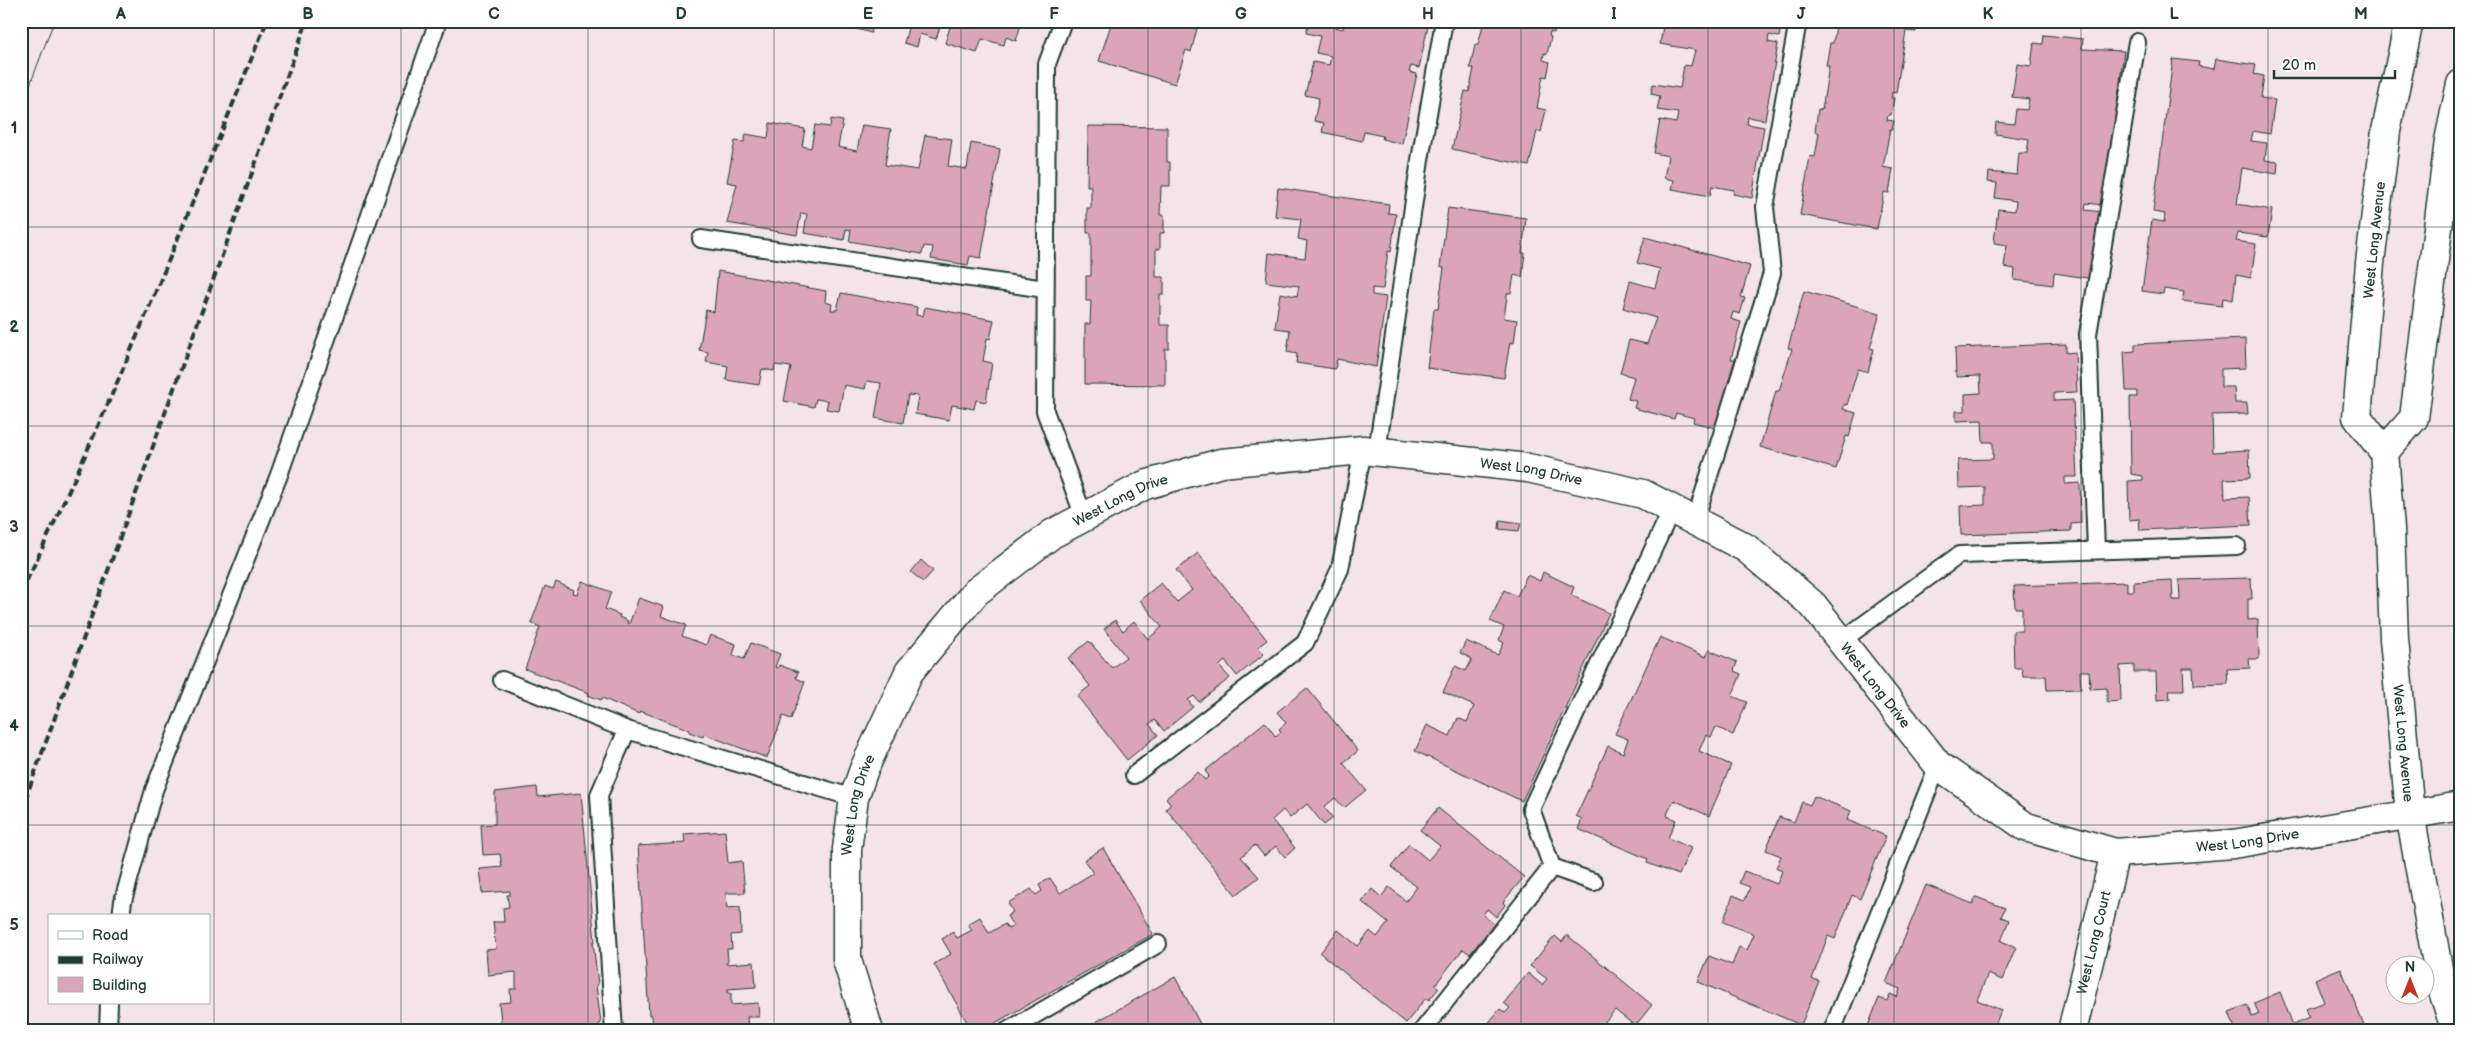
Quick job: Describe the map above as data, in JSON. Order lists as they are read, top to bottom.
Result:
{
  "streets": {
    "street": ["West Long Avenue", "West Long Drive", "West Long Court"]
  },
  "crossings": [
    ["West Long Avenue", "West Long Drive"],
    ["West Long Drive", "West Long Court"]
  ],
  "legend": ["Road", "Railway", "Building"],
  "scale_bar": "20 m",
  "north": "top",
  "grid": {
    "columns": [
      "A",
      "B",
      "C",
      "D",
      "E",
      "F",
      "G",
      "H",
      "I",
      "J",
      "K",
      "L",
      "M"
    ],
    "rows": [
      "1",
      "2",
      "3",
      "4",
      "5"
    ]
  }
}
